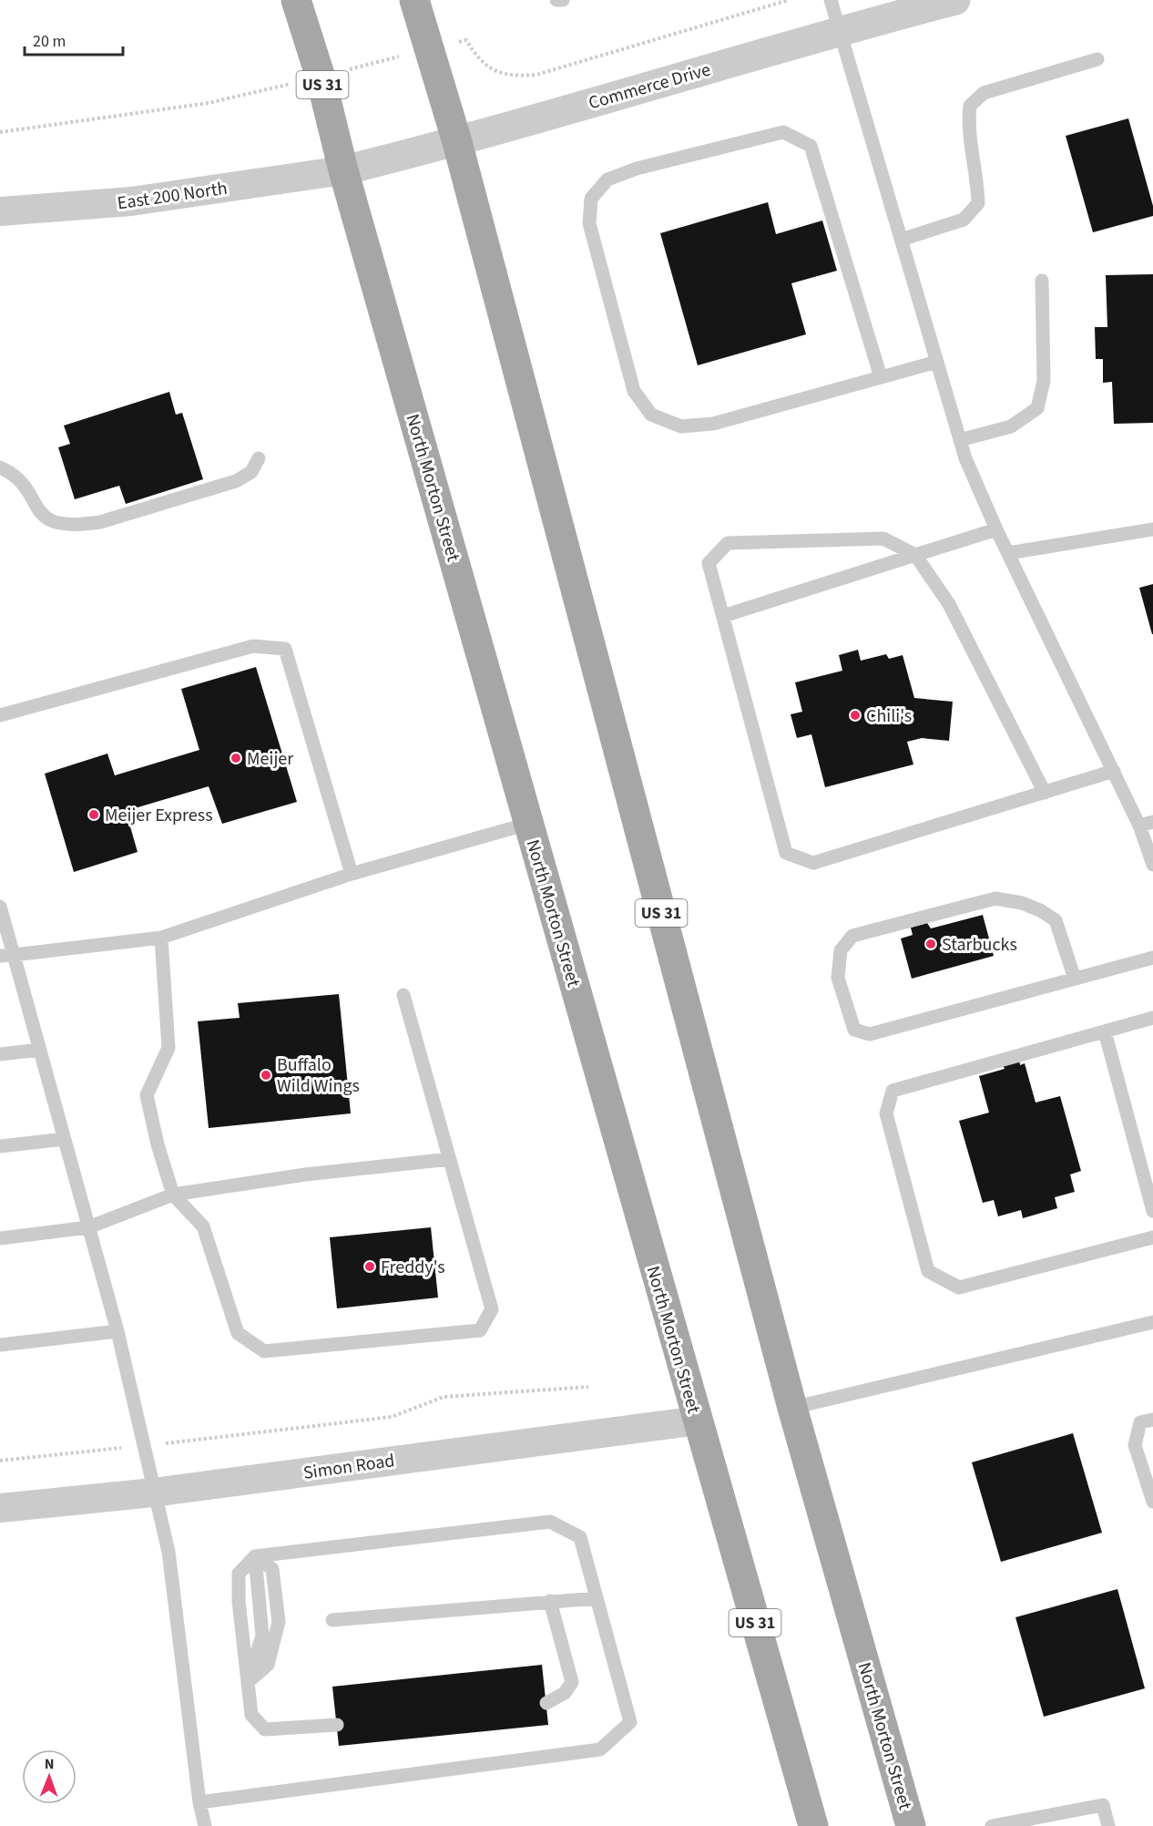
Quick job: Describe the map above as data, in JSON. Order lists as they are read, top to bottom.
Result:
{
  "streets": {
    "main road": ["US 31", "North Morton Street"],
    "street": ["Commerce Drive", "East 200 North", "Simon Road"]
  },
  "crossings": [
    ["Commerce Drive", "East 200 North"],
    ["Commerce Drive", "North Morton Street"],
    ["East 200 North", "North Morton Street"],
    ["North Morton Street", "Simon Road"]
  ],
  "places": [
    "Chili's",
    "Meijer",
    "Meijer Express",
    "Starbucks",
    "Buffalo Wild Wings",
    "Freddy's"
  ],
  "scale_bar": "20 m",
  "north": "top"
}
